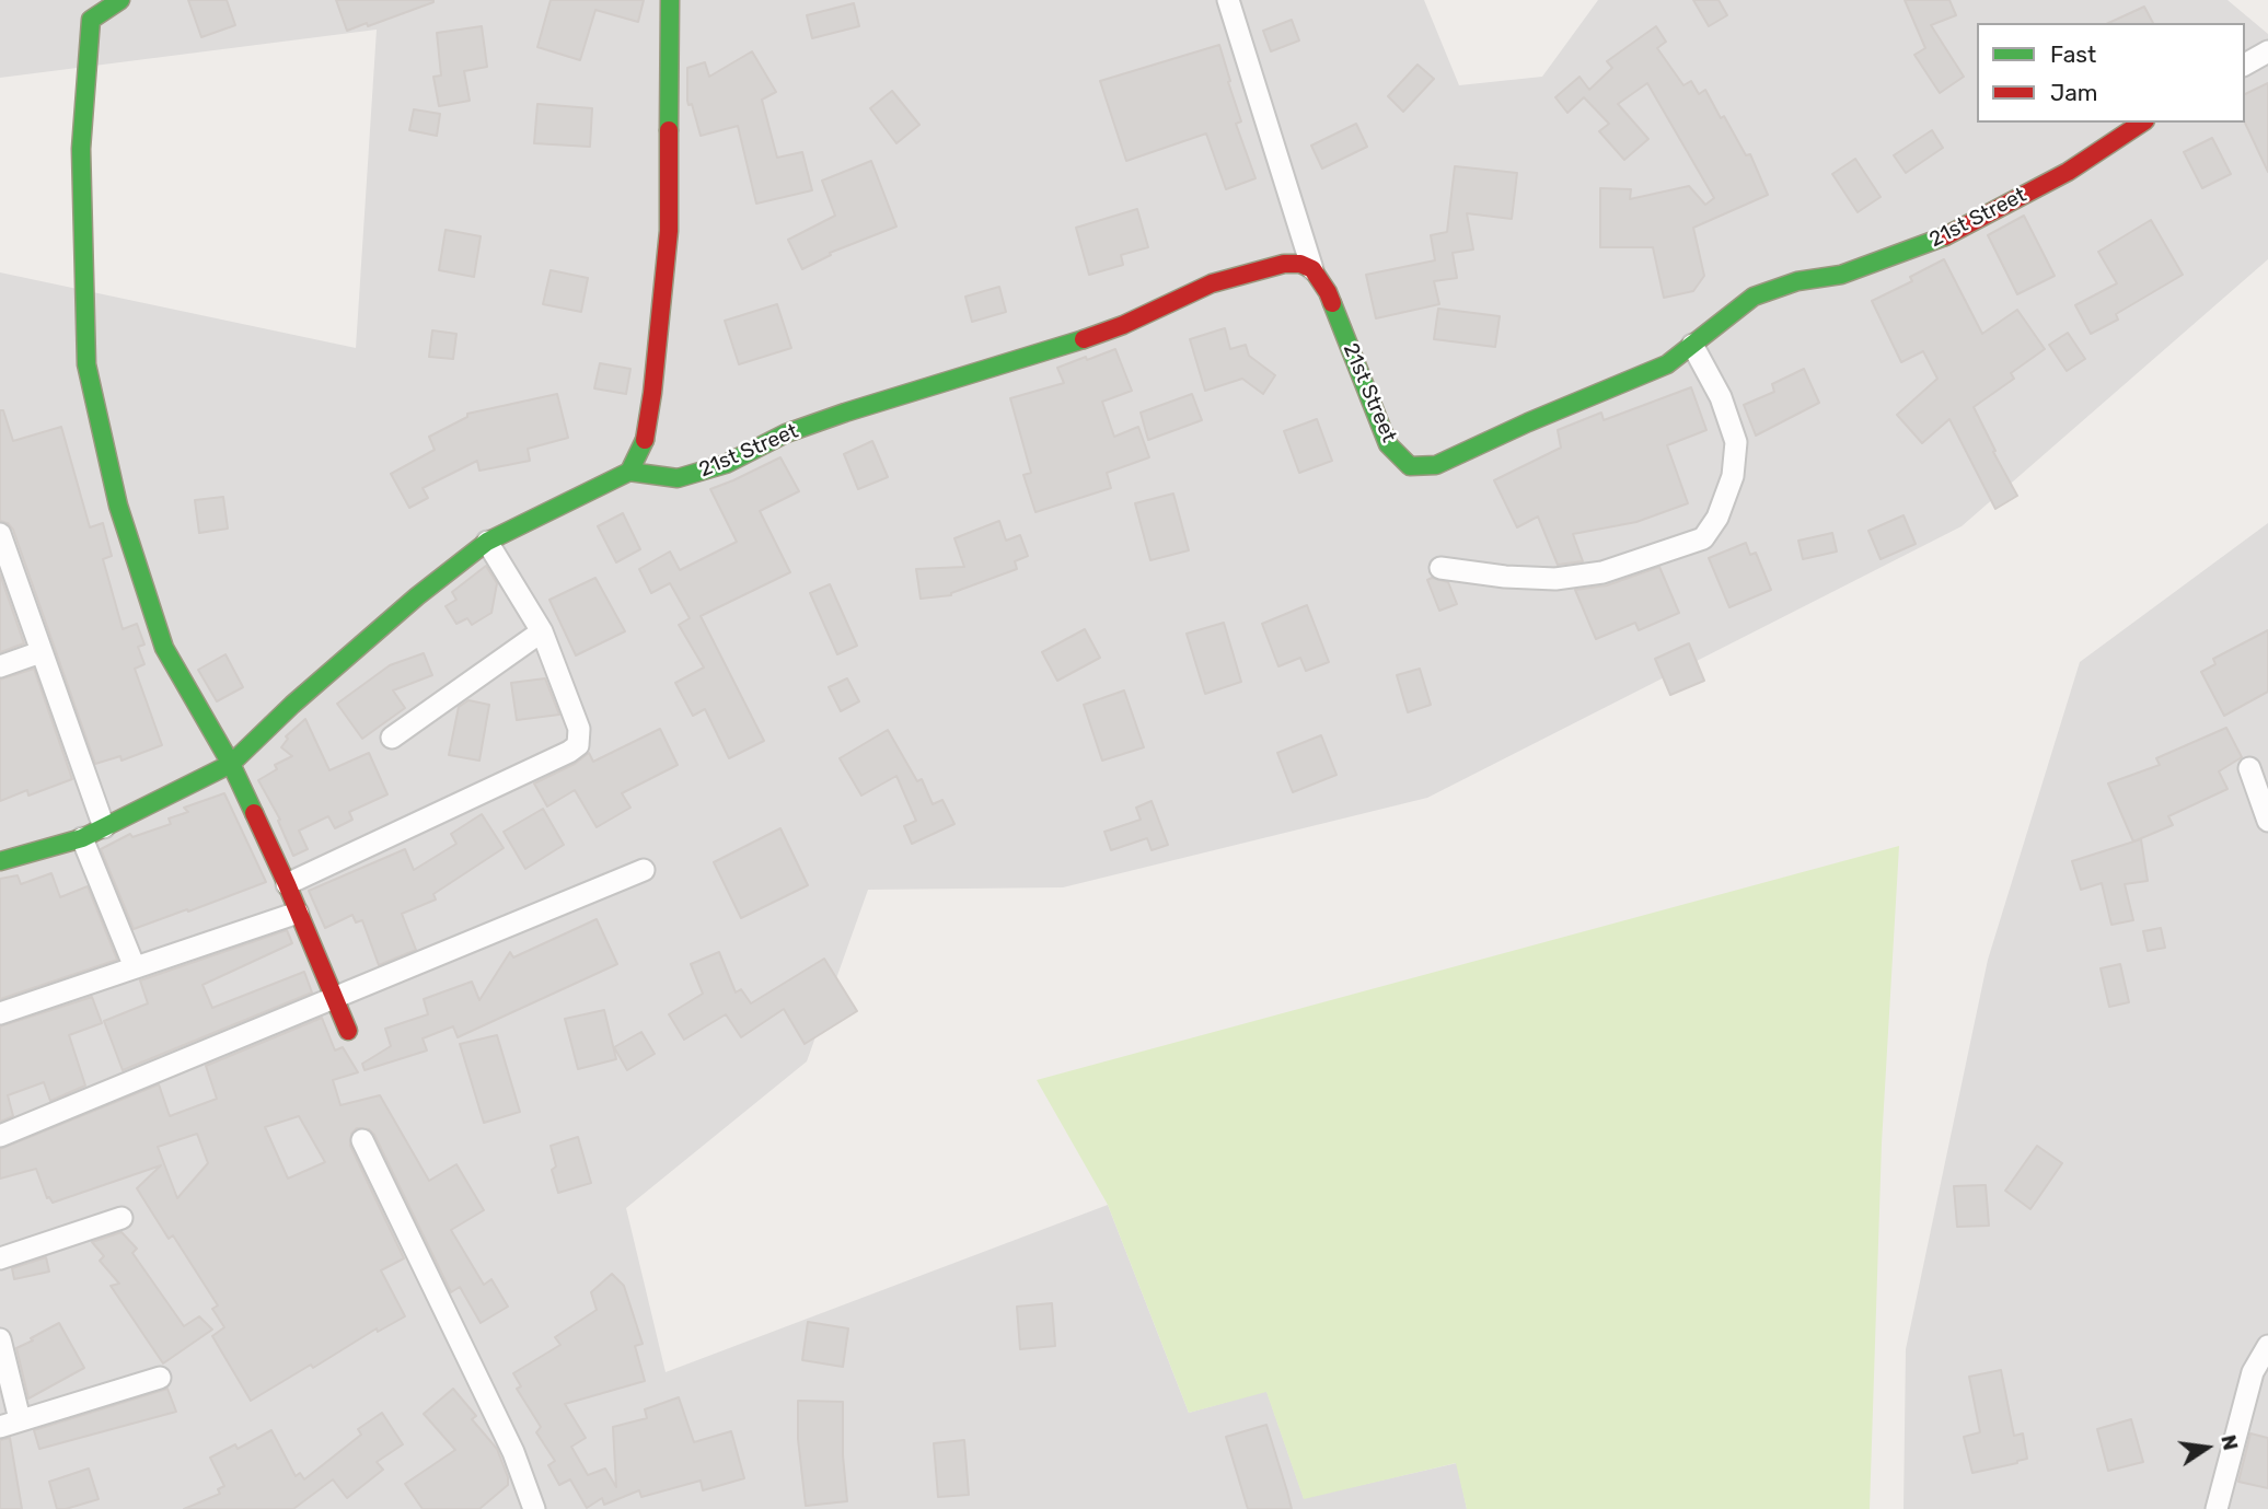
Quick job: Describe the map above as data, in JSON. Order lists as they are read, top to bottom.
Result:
{
  "streets": {
    "street": ["21st Street"]
  },
  "legend": ["Fast", "Jam"],
  "north": "right"
}
